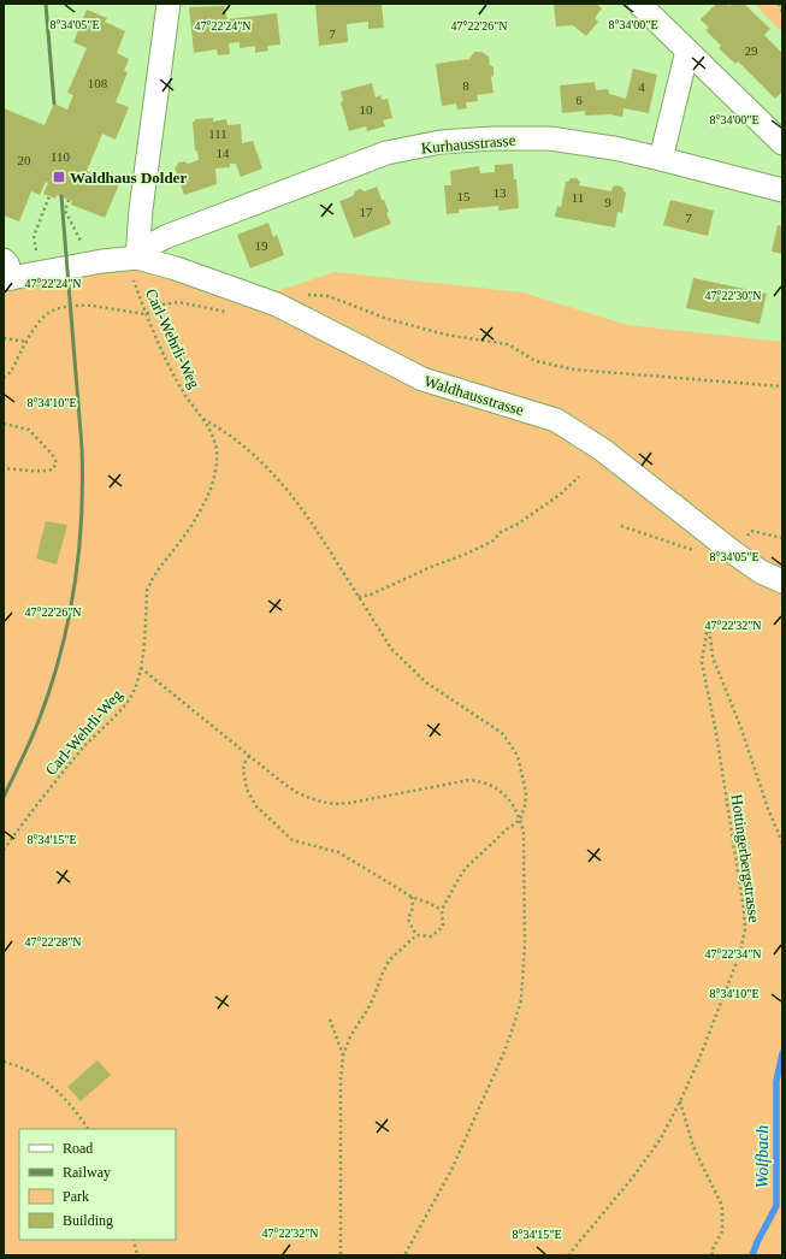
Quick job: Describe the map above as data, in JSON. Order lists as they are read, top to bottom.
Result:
{
  "streets": {
    "street": ["Kurhausstrasse", "Waldhausstrasse"],
    "path": ["Carl-Wehrli-Weg", "Hottingerbergstrasse"]
  },
  "crossings": [
    ["Kurhausstrasse", "Waldhausstrasse"]
  ],
  "water": ["Wolfbach"],
  "places": {
    "transit": ["Waldhaus Dolder"]
  },
  "house_numbers": [
    "7",
    "29",
    "108",
    "8",
    "4",
    "6",
    "10",
    "111",
    "14",
    "110",
    "20",
    "13",
    "15",
    "11",
    "9",
    "17",
    "7",
    "19"
  ],
  "legend": [
    "Road",
    "Railway",
    "Park",
    "Building"
  ],
  "coordinates": [
    "8°34'05\"E",
    "8°34'00\"E",
    "47°22'24\"N",
    "47°22'26\"N",
    "47°22'30\"N",
    "8°34'10\"E",
    "47°22'32\"N",
    "8°34'15\"E",
    "47°22'28\"N",
    "47°22'34\"N"
  ]
}
